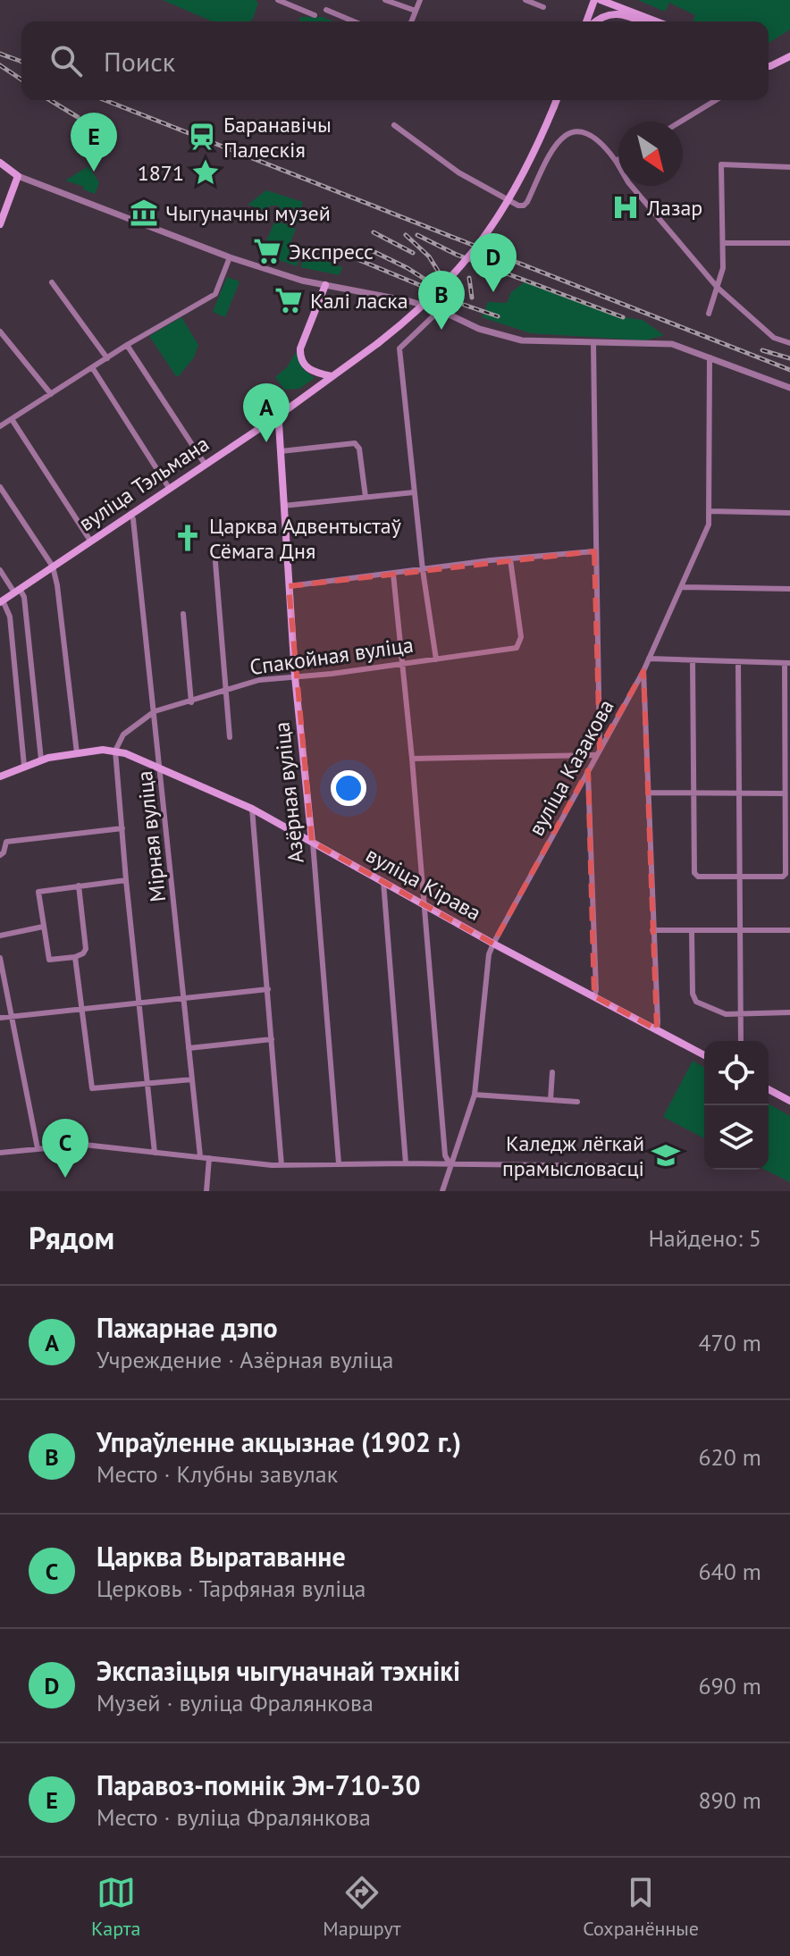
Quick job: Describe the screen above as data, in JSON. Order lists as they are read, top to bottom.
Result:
{
  "streets": {
    "main road": ["вуліца Тэльмана", "Азёрная вуліца", "вуліца Кірава"],
    "street": ["Спакойная вуліца", "вуліца Казакова", "Мірная вуліца"]
  },
  "crossings": [
    ["вуліца Тэльмана", "Азёрная вуліца"],
    ["вуліца Тэльмана", "Мірная вуліца"],
    ["Спакойная вуліца", "Азёрная вуліца"],
    ["Спакойная вуліца", "Мірная вуліца"],
    ["Спакойная вуліца", "вуліца Кірава"],
    ["вуліца Казакова", "вуліца Кірава"],
    ["Азёрная вуліца", "вуліца Кірава"],
    ["Мірная вуліца", "вуліца Кірава"]
  ],
  "places": {
    "station": ["Баранавічы Палескія"],
    "place": ["1871"],
    "hospital": ["Лазар"],
    "museum": ["Чыгуначны музей"],
    "supermarket": ["Экспресс", "Калі ласка"],
    "church": ["Царква Адвентыстаў Сёмага Дня"],
    "school or university": ["Каледж лёгкай прамысловасці"]
  },
  "north": "bottom right",
  "page": {
    "search": "Поиск",
    "pins": [
      "E",
      "D",
      "B",
      "A",
      "C"
    ],
    "heading": ["Рядом", "Найдено: 5"],
    "list": [
      {
        "mark": "A",
        "name": "Пажарнае дэпо",
        "note": "Учреждение · Азёрная вуліца",
        "value": "470 m"
      },
      {
        "mark": "B",
        "name": "Упраўленне акцызнае (1902 г.)",
        "note": "Место · Клубны завулак",
        "value": "620 m"
      },
      {
        "mark": "C",
        "name": "Царква Выратаванне",
        "note": "Церковь · Тарфяная вуліца",
        "value": "640 m"
      },
      {
        "mark": "D",
        "name": "Экспазіцыя чыгуначнай тэхнікі",
        "note": "Музей · вуліца Фралянкова",
        "value": "690 m"
      },
      {
        "mark": "E",
        "name": "Паравоз-помнік Эм-710-30",
        "note": "Место · вуліца Фралянкова",
        "value": "890 m"
      }
    ],
    "nav": ["Карта", "Маршрут", "Сохранённые"]
  }
}
